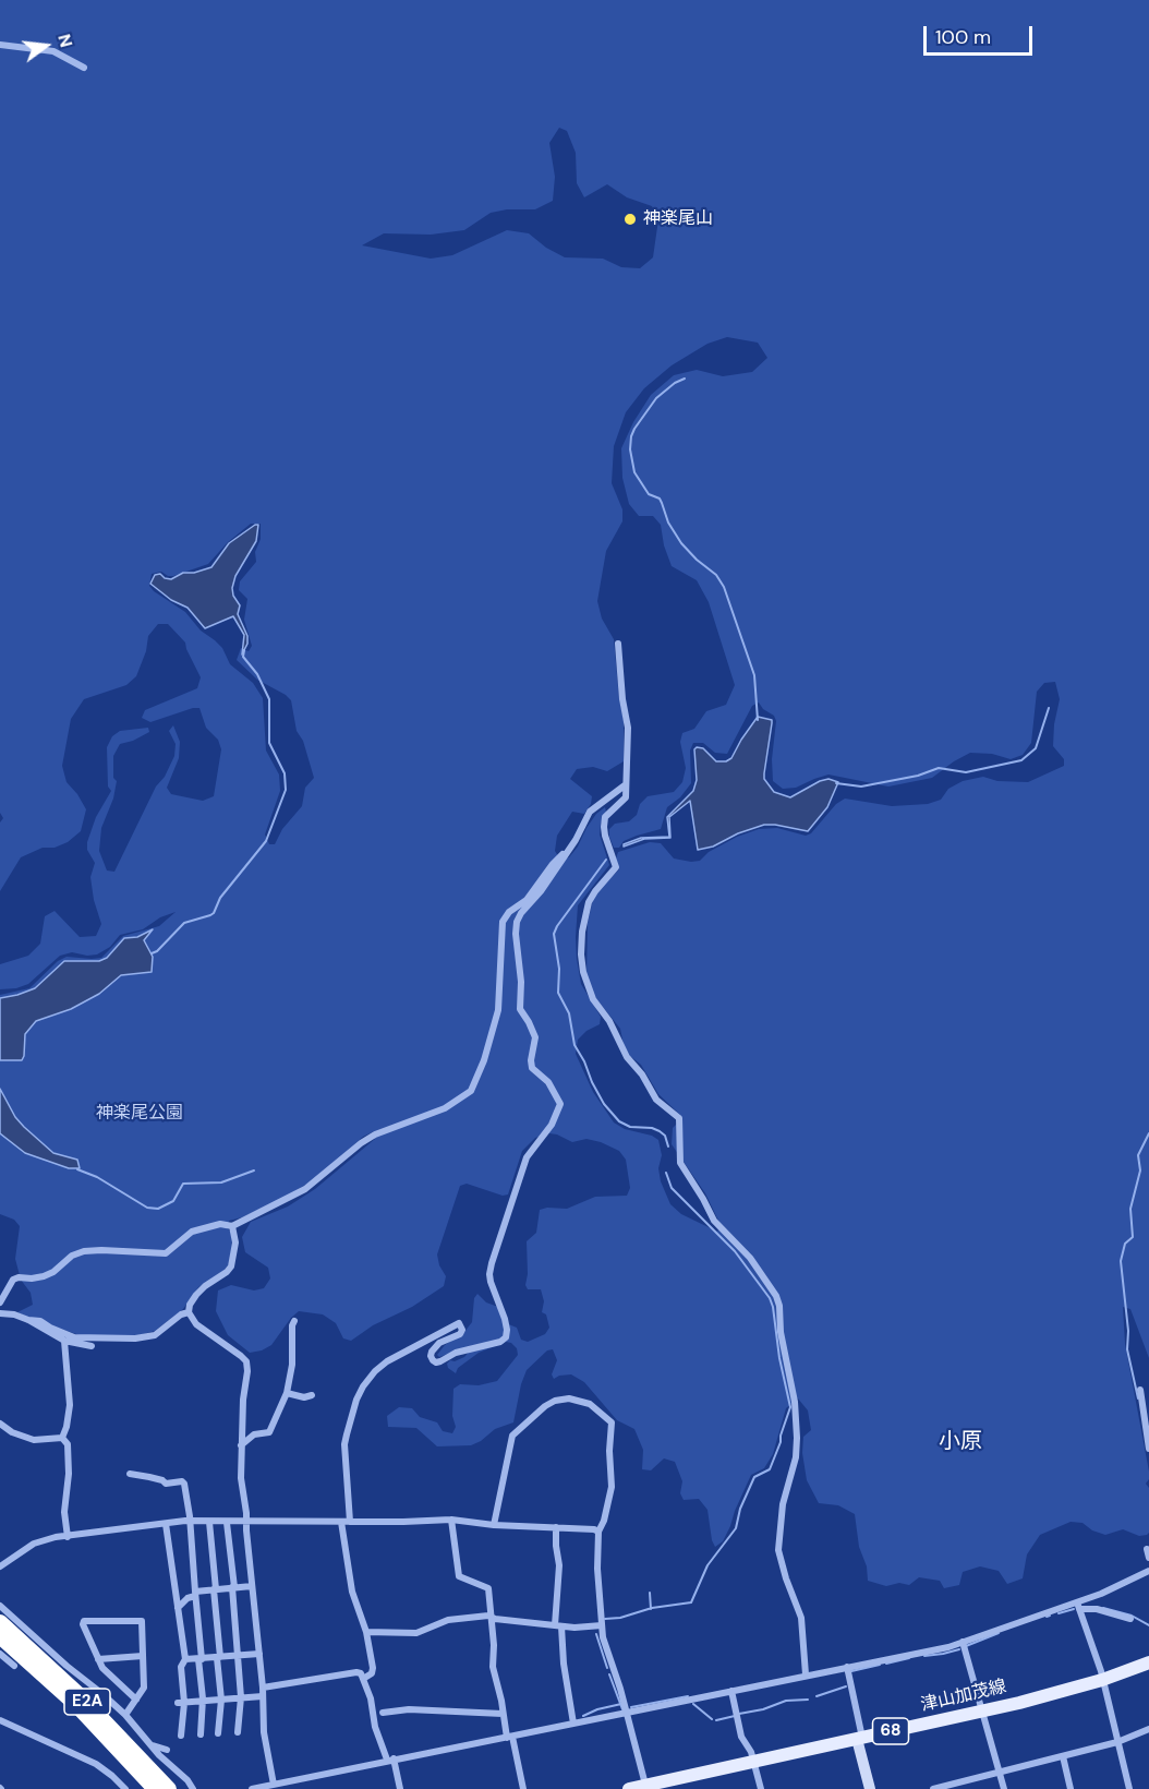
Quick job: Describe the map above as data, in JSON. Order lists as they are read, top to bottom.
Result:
{
  "streets": {
    "highway": ["E2A"],
    "main road": ["津山加茂線", "68"]
  },
  "districts": ["小原"],
  "parks": ["神楽尾公園"],
  "places": ["神楽尾山"],
  "scale_bar": "100 m",
  "north": "right"
}
